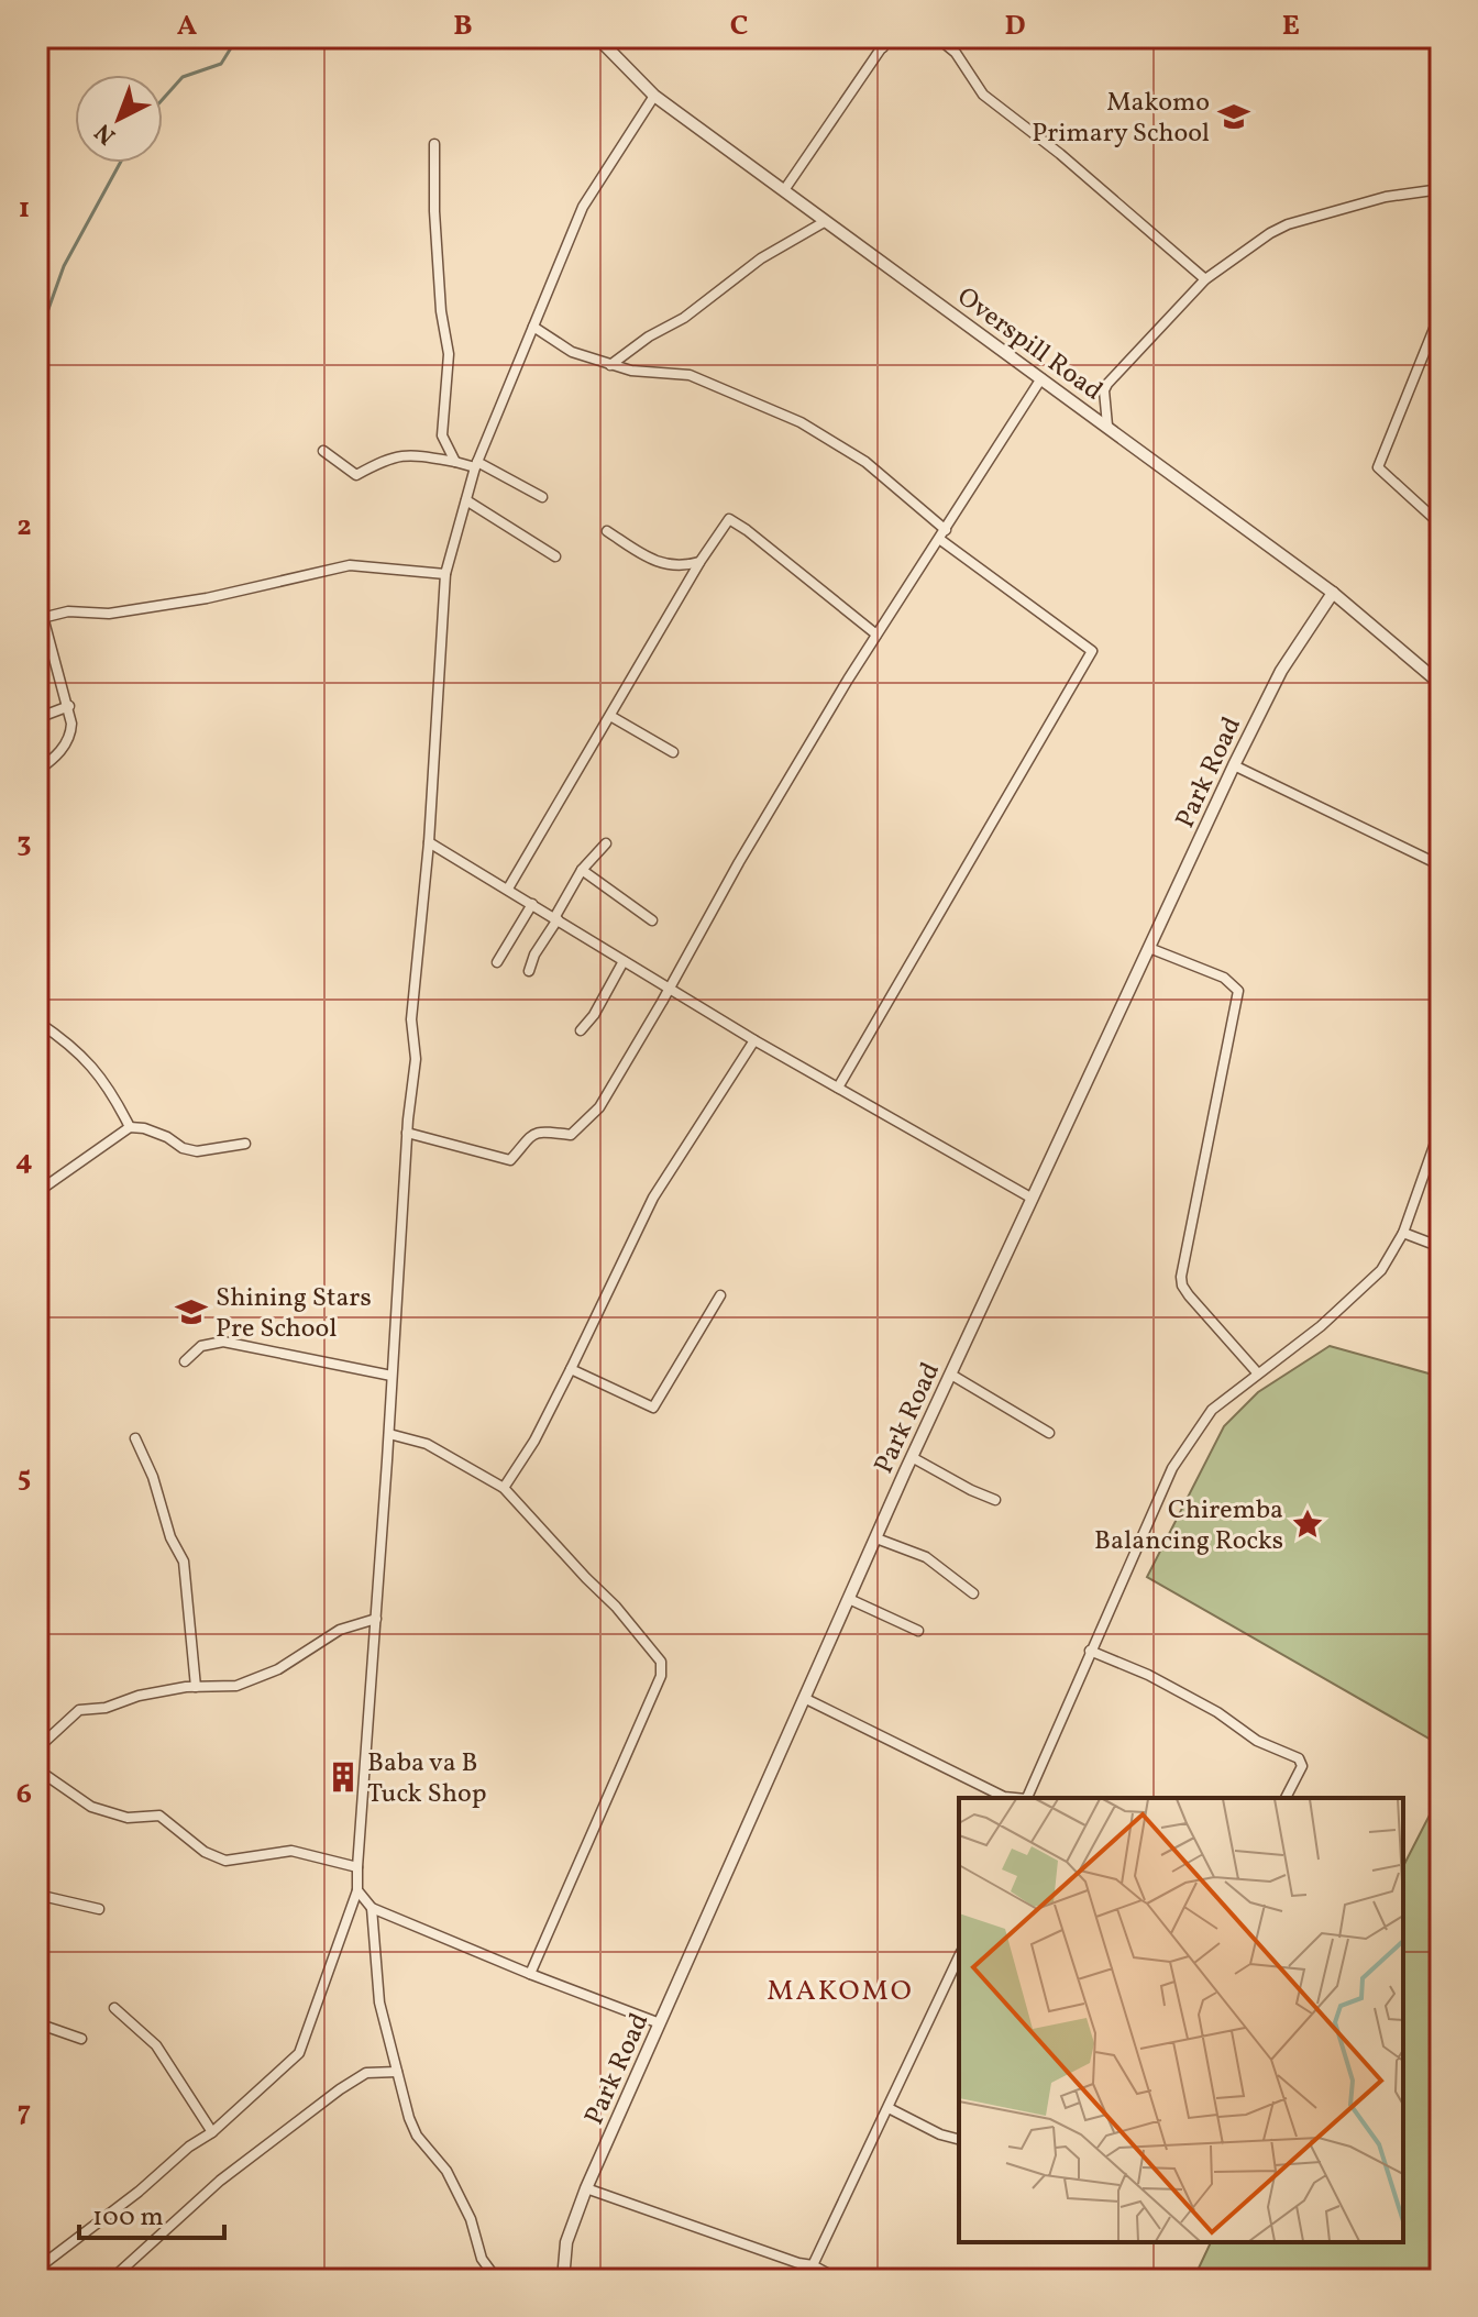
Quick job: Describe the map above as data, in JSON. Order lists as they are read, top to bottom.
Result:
{
  "streets": {
    "street": ["Overspill Road", "Park Road"]
  },
  "crossings": [
    ["Overspill Road", "Park Road"]
  ],
  "districts": ["MAKOMO"],
  "places": {
    "school or university": ["Makomo Primary School", "Shining Stars Pre School"],
    "place": ["Chiremba Balancing Rocks"],
    "building": ["Baba va B Tuck Shop"]
  },
  "scale_bar": "100 m",
  "north": "bottom left",
  "grid": {
    "columns": [
      "A",
      "B",
      "C",
      "D",
      "E"
    ],
    "rows": [
      "1",
      "2",
      "3",
      "4",
      "5",
      "6",
      "7"
    ]
  }
}
